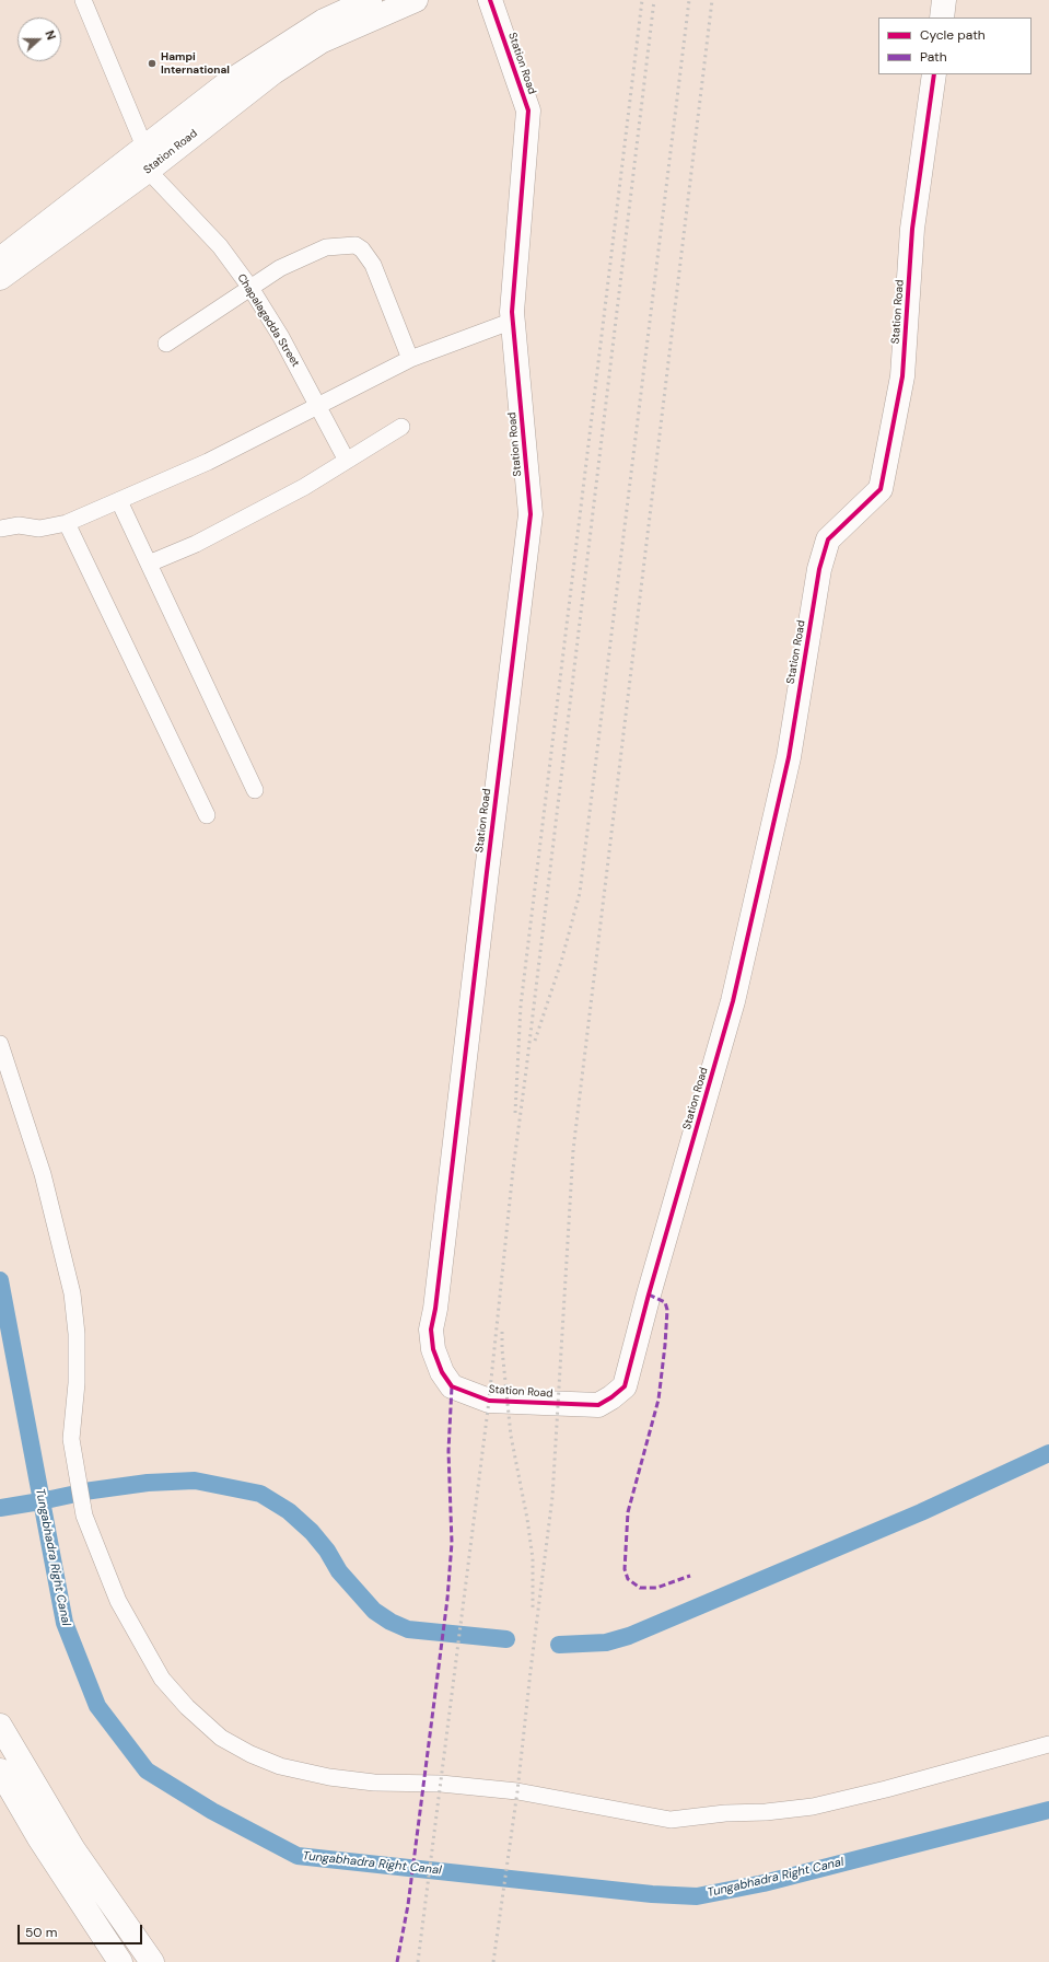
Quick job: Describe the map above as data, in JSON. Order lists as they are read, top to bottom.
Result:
{
  "streets": {
    "street": ["Station Road", "Chapalagadda Street"]
  },
  "crossings": [
    ["Station Road", "Chapalagadda Street"]
  ],
  "water": ["Tungabhadra Right Canal"],
  "places": ["Hampi International"],
  "legend": ["Cycle path", "Path"],
  "scale_bar": "50 m",
  "north": "right"
}
